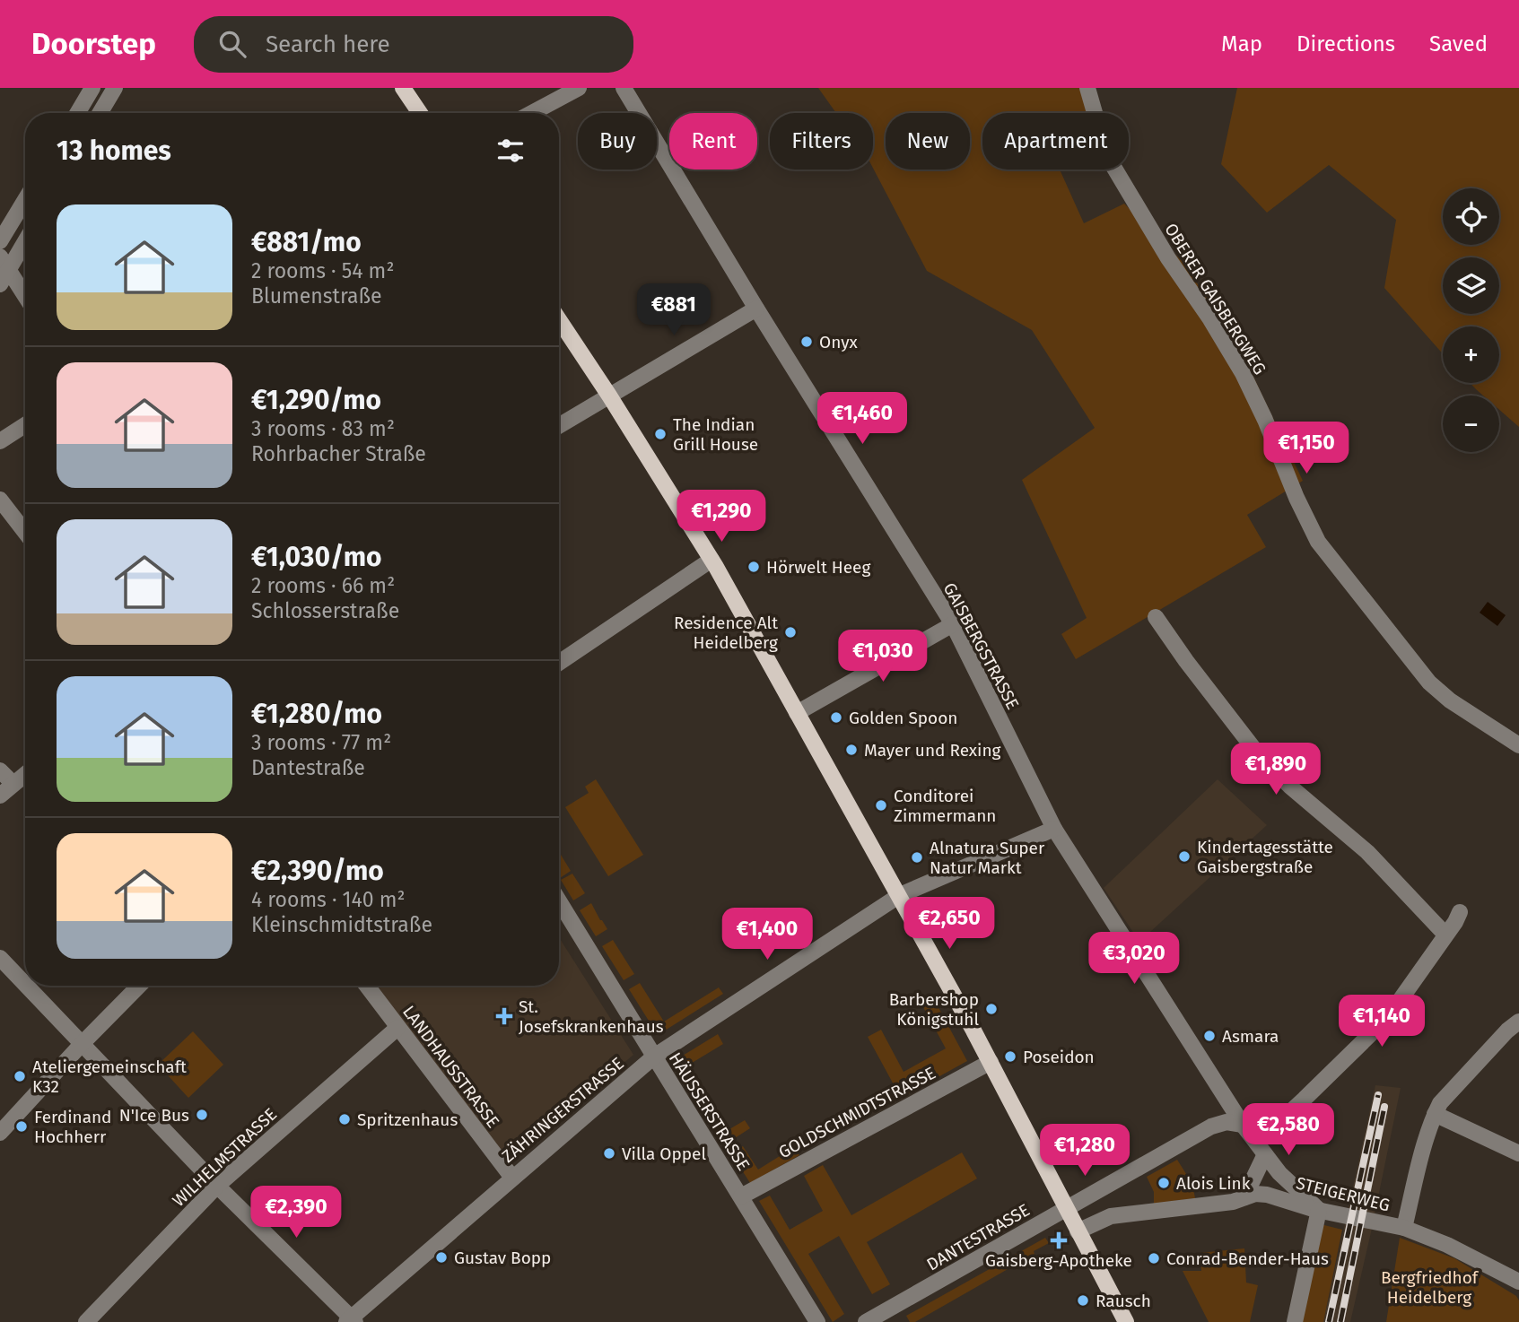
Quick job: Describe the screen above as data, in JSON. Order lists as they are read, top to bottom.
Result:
{
  "streets": {
    "street": [
      "OBERER GAISBERGWEG",
      "GAISBERGSTRASSE",
      "LANDHAUSSTRASSE",
      "ZÄHRINGERSTRASSE",
      "HÄUSSERSTRASSE",
      "GOLDSCHMIDTSTRASSE",
      "WILHELMSTRASSE",
      "STEIGERWEG",
      "DANTESTRASSE"
    ]
  },
  "crossings": [
    ["GAISBERGSTRASSE", "ZÄHRINGERSTRASSE"],
    ["GAISBERGSTRASSE", "STEIGERWEG"],
    ["GAISBERGSTRASSE", "DANTESTRASSE"],
    ["LANDHAUSSTRASSE", "ZÄHRINGERSTRASSE"],
    ["LANDHAUSSTRASSE", "WILHELMSTRASSE"],
    ["ZÄHRINGERSTRASSE", "HÄUSSERSTRASSE"],
    ["HÄUSSERSTRASSE", "GOLDSCHMIDTSTRASSE"]
  ],
  "parks": ["Bergfriedhof Heidelberg"],
  "places": {
    "other": [
      "Onyx",
      "The Indian Grill House",
      "Hörwelt Heeg",
      "Residence Alt Heidelberg",
      "Golden Spoon",
      "Mayer und Rexing",
      "Conditorei Zimmermann",
      "Kindertagesstätte Gaisbergstraße",
      "Alnatura Super Natur Markt",
      "Barbershop Königstuhl",
      "Asmara",
      "Poseidon",
      "Ateliergemeinschaft K32",
      "N'Ice Bus",
      "Spritzenhaus",
      "Ferdinand Hochherr",
      "Villa Oppel",
      "Alois Link",
      "Gustav Bopp",
      "Conrad-Bender-Haus",
      "Rausch"
    ],
    "health": ["St. Josefskrankenhaus", "Gaisberg-Apotheke"]
  },
  "page": {
    "header": "Doorstep",
    "search": "Search here",
    "nav": ["Map", "Directions", "Saved"],
    "chip": [
      "Buy",
      "Rent",
      "Filters",
      "New",
      "Apartment"
    ],
    "heading": "13 homes",
    "map_buttons": ["+", "−"],
    "list": [
      {
        "name": "€881/mo",
        "note": "2 rooms · 54 m² · Blumenstraße"
      },
      {
        "name": "€1,290/mo",
        "note": "3 rooms · 83 m² · Rohrbacher Straße"
      },
      {
        "name": "€1,030/mo",
        "note": "2 rooms · 66 m² · Schlosserstraße"
      },
      {
        "name": "€1,280/mo",
        "note": "3 rooms · 77 m² · Dantestraße"
      },
      {
        "name": "€2,390/mo",
        "note": "4 rooms · 140 m² · Kleinschmidtstraße"
      }
    ],
    "price": [
      "€881",
      "€1,460",
      "€1,150",
      "€1,290",
      "€1,030",
      "€1,890",
      "€2,650",
      "€1,400",
      "€3,020",
      "€1,140",
      "€2,580",
      "€1,280",
      "€2,390"
    ]
  }
}
